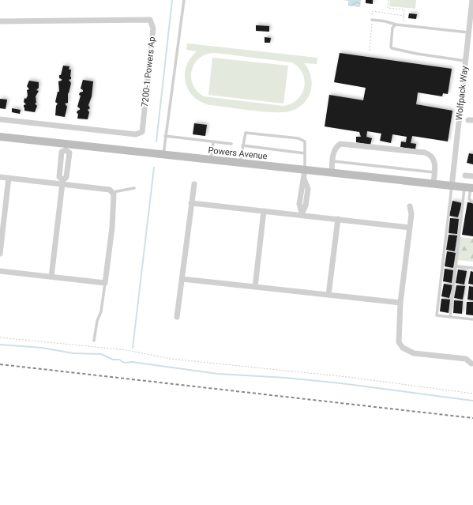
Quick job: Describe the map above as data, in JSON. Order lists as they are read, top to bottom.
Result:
{
  "streets": {
    "street": ["7200-1 Powers Ap", "Wolfpack Way", "Powers Avenue"]
  },
  "crossings": [
    ["Wolfpack Way", "Powers Avenue"]
  ]
}
